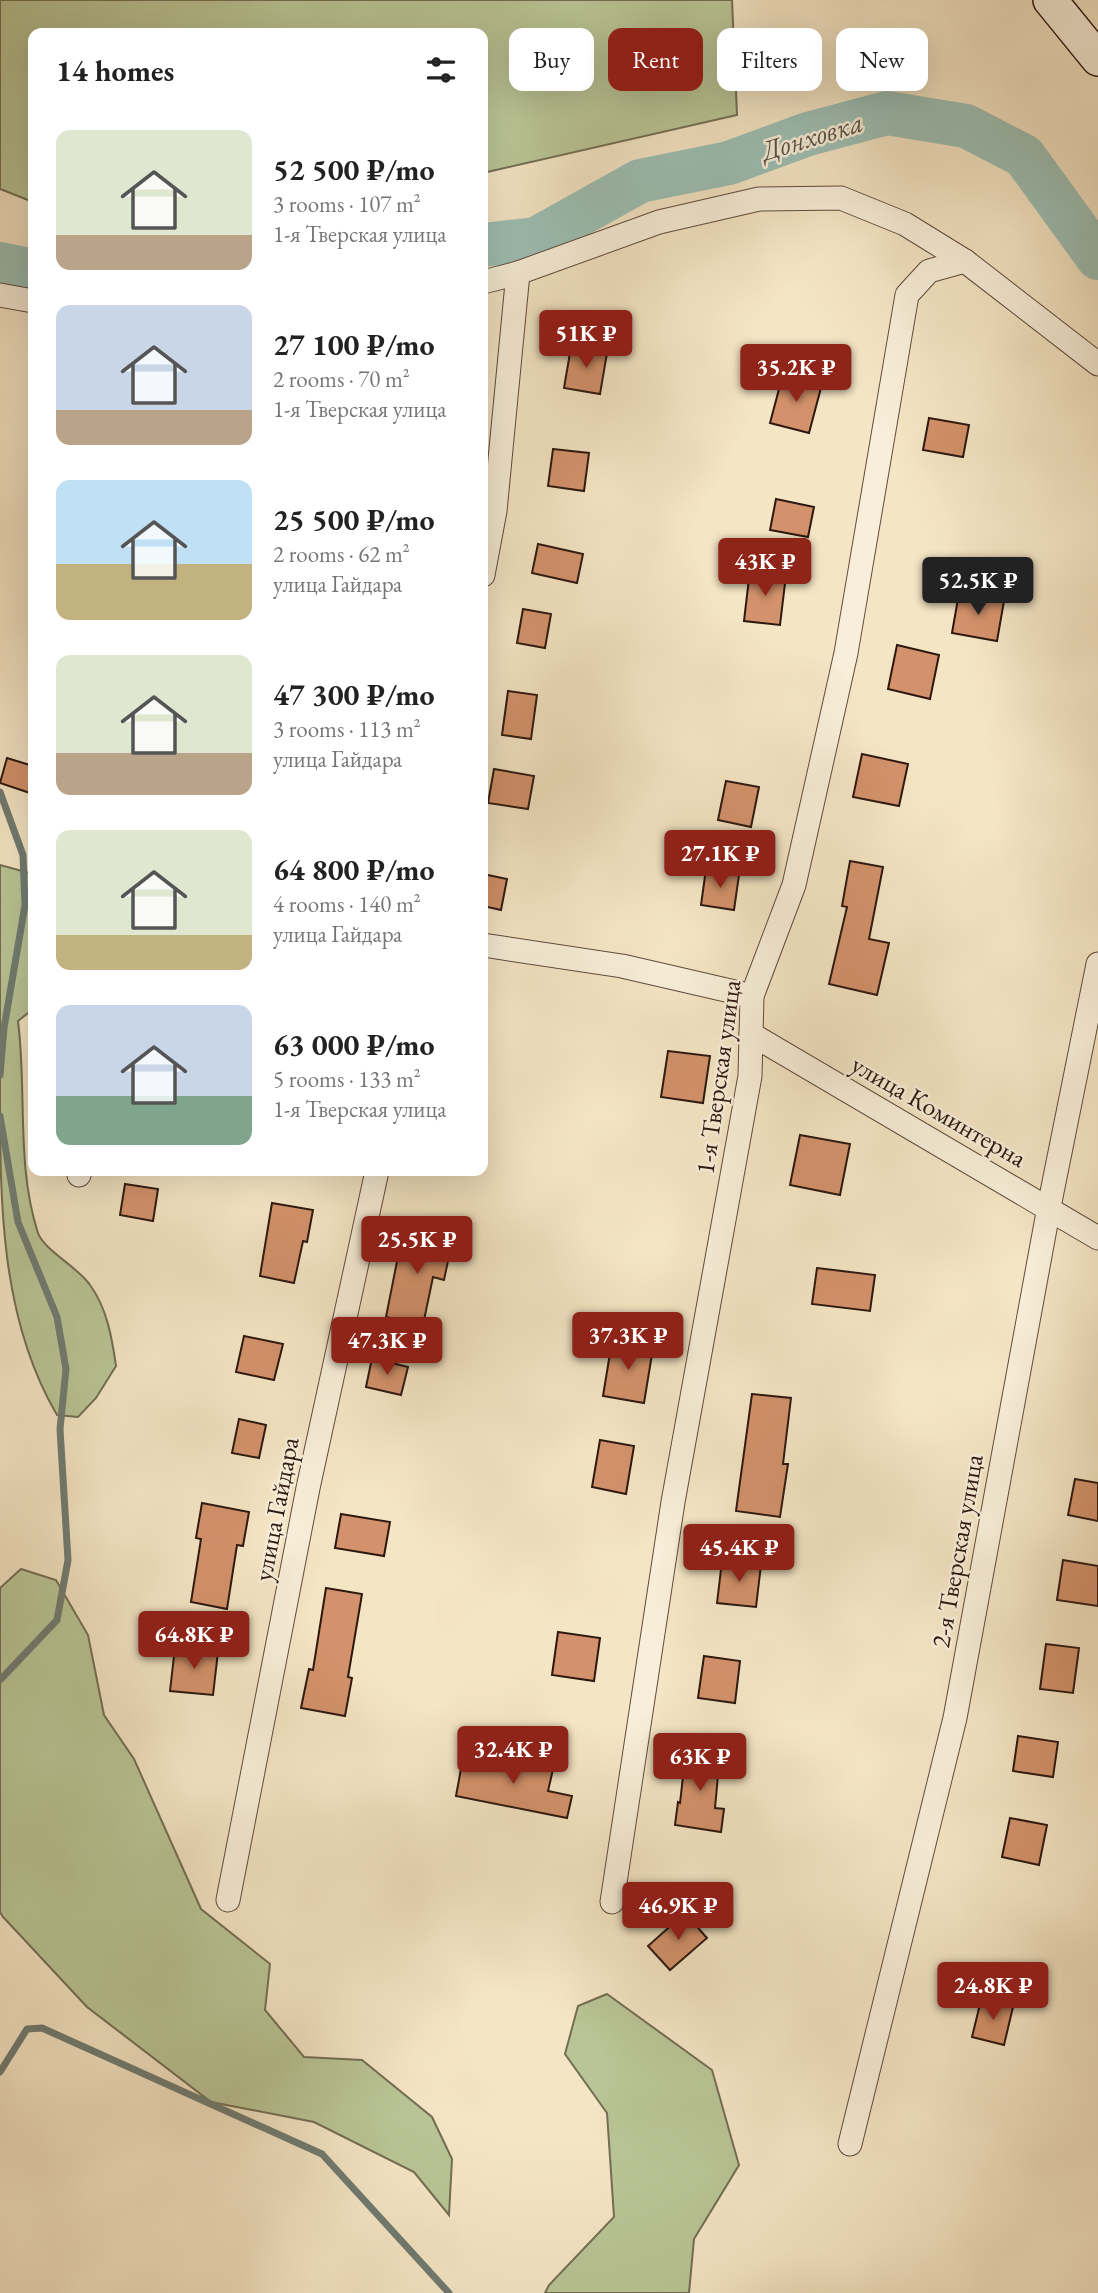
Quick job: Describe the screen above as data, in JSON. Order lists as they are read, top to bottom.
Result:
{
  "streets": {
    "street": [
      "1-я Тверская улица",
      "улица Коминтерна",
      "улица Гайдара",
      "2-я Тверская улица"
    ]
  },
  "crossings": [
    ["1-я Тверская улица", "улица Коминтерна"],
    ["улица Коминтерна", "2-я Тверская улица"]
  ],
  "water": ["Донховка"],
  "page": {
    "chip": [
      "Buy",
      "Rent",
      "Filters",
      "New"
    ],
    "heading": "14 homes",
    "list": [
      {
        "name": "52 500 ₽/mo",
        "note": "3 rooms · 107 m² · 1-я Тверская улица"
      },
      {
        "name": "27 100 ₽/mo",
        "note": "2 rooms · 70 m² · 1-я Тверская улица"
      },
      {
        "name": "25 500 ₽/mo",
        "note": "2 rooms · 62 m² · улица Гайдара"
      },
      {
        "name": "47 300 ₽/mo",
        "note": "3 rooms · 113 m² · улица Гайдара"
      },
      {
        "name": "64 800 ₽/mo",
        "note": "4 rooms · 140 m² · улица Гайдара"
      },
      {
        "name": "63 000 ₽/mo",
        "note": "5 rooms · 133 m² · 1-я Тверская улица"
      }
    ],
    "price": [
      "51K ₽",
      "35.2K ₽",
      "43K ₽",
      "52.5K ₽",
      "27.1K ₽",
      "25.5K ₽",
      "37.3K ₽",
      "47.3K ₽",
      "45.4K ₽",
      "64.8K ₽",
      "32.4K ₽",
      "63K ₽",
      "46.9K ₽",
      "24.8K ₽"
    ]
  }
}
